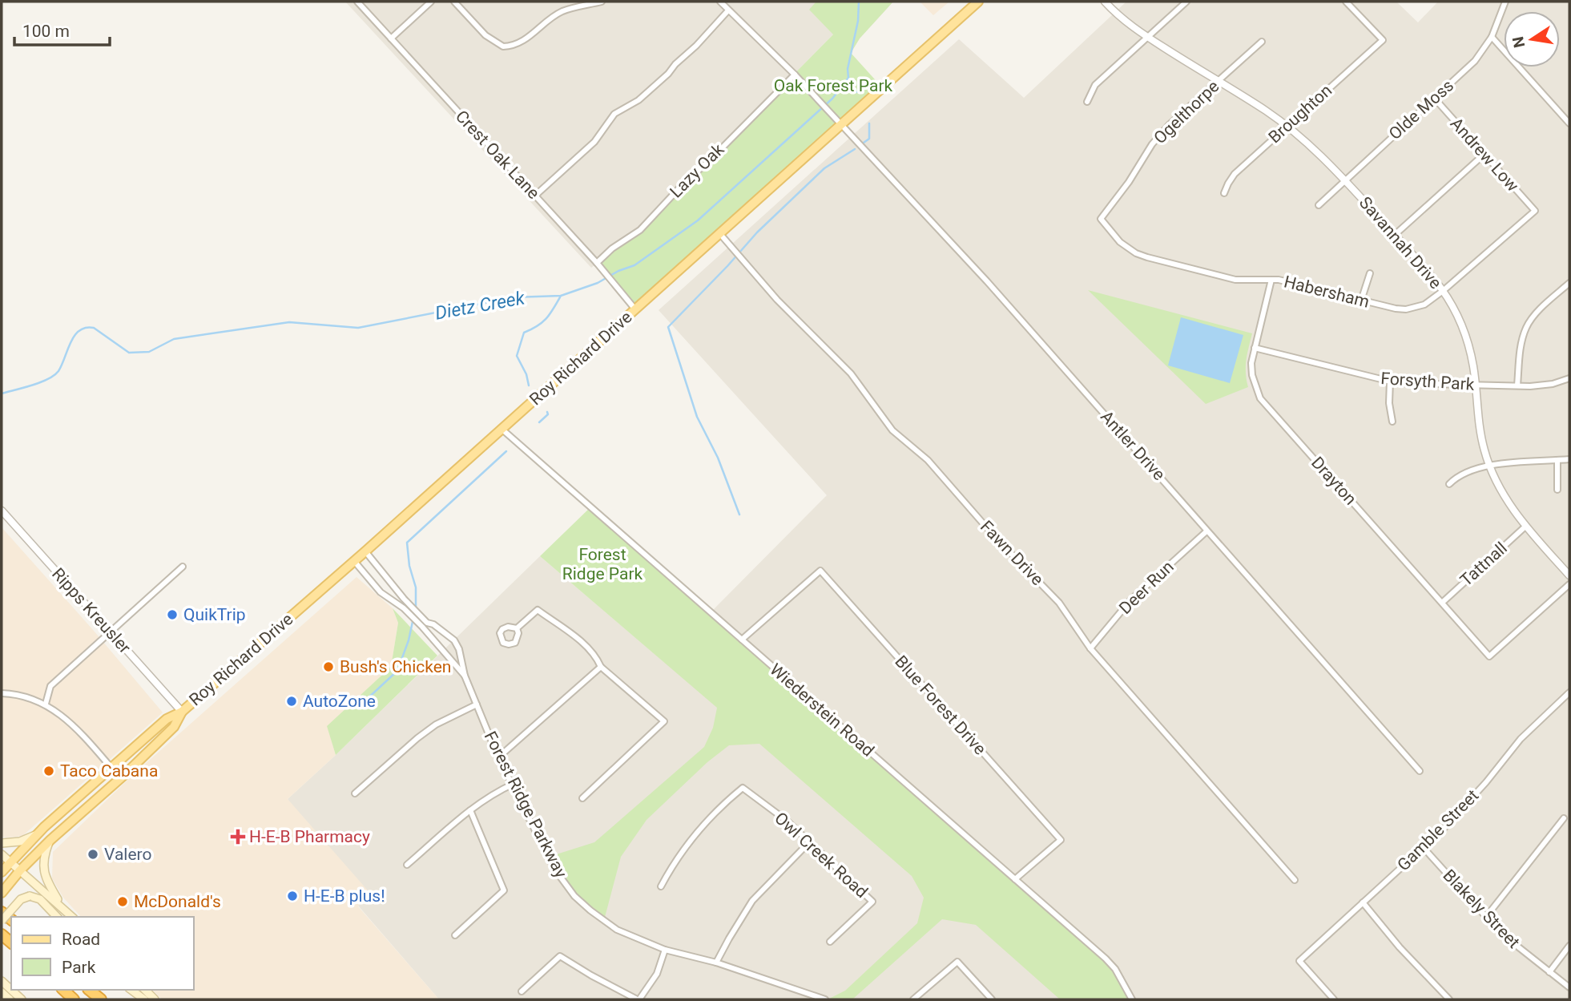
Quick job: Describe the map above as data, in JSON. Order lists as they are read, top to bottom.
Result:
{
  "streets": {
    "main road": ["Roy Richard Drive"],
    "street": [
      "Olde Moss",
      "Ogelthorpe",
      "Broughton",
      "Crest Oak Lane",
      "Andrew Low",
      "Lazy Oak",
      "Savannah Drive",
      "Habersham",
      "Forsyth Park",
      "Antler Drive",
      "Drayton",
      "Fawn Drive",
      "Tattnall",
      "Deer Run",
      "Ripps Kreusler",
      "Blue Forest Drive",
      "Wiederstein Road",
      "Forest Ridge Parkway",
      "Gamble Street",
      "Owl Creek Road",
      "Blakely Street"
    ]
  },
  "crossings": [
    ["Olde Moss", "Andrew Low"],
    ["Olde Moss", "Savannah Drive"],
    ["Ogelthorpe", "Savannah Drive"],
    ["Ogelthorpe", "Habersham"],
    ["Broughton", "Savannah Drive"],
    ["Crest Oak Lane", "Lazy Oak"],
    ["Crest Oak Lane", "Roy Richard Drive"],
    ["Andrew Low", "Habersham"],
    ["Lazy Oak", "Antler Drive"],
    ["Savannah Drive", "Habersham"],
    ["Savannah Drive", "Forsyth Park"],
    ["Savannah Drive", "Tattnall"],
    ["Habersham", "Drayton"],
    ["Roy Richard Drive", "Antler Drive"],
    ["Roy Richard Drive", "Fawn Drive"],
    ["Roy Richard Drive", "Ripps Kreusler"],
    ["Roy Richard Drive", "Wiederstein Road"],
    ["Roy Richard Drive", "Forest Ridge Parkway"],
    ["Forsyth Park", "Drayton"],
    ["Antler Drive", "Deer Run"],
    ["Drayton", "Tattnall"],
    ["Fawn Drive", "Deer Run"],
    ["Blue Forest Drive", "Wiederstein Road"],
    ["Gamble Street", "Blakely Street"]
  ],
  "water": ["Dietz Creek"],
  "parks": ["Oak Forest Park", "Forest Ridge Park"],
  "places": {
    "other": [
      "QuikTrip",
      "Bush's Chicken",
      "AutoZone",
      "Taco Cabana",
      "Valero",
      "H-E-B plus!",
      "McDonald's"
    ],
    "health": ["H-E-B Pharmacy"]
  },
  "legend": ["Road", "Park"],
  "scale_bar": "100 m",
  "north": "left"
}
